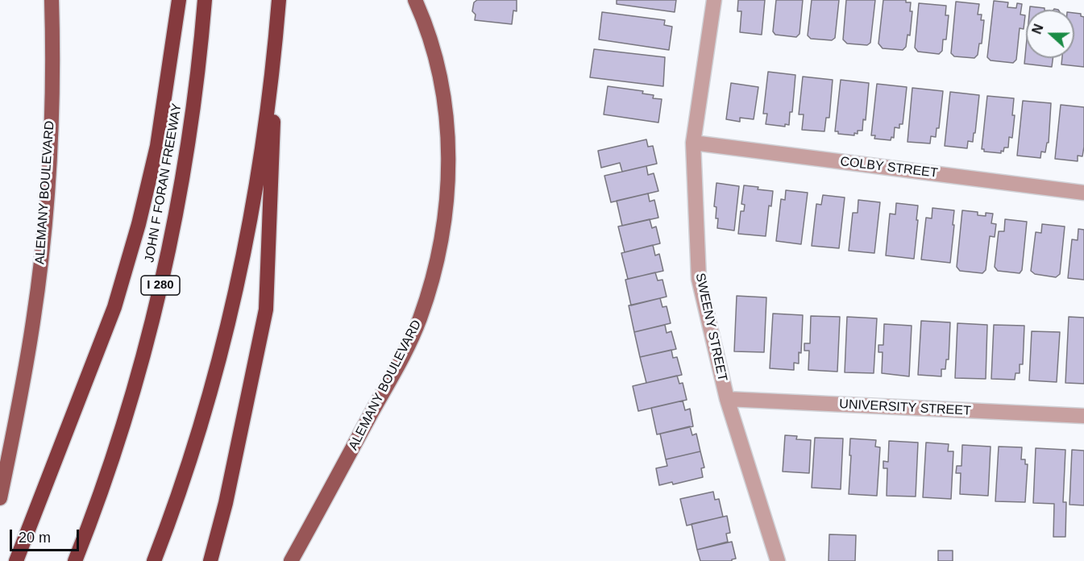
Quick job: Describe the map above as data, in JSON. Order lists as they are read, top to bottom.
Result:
{
  "streets": {
    "highway": ["JOHN F FORAN FREEWAY", "I 280"],
    "main road": ["ALEMANY BOULEVARD"],
    "street": ["COLBY STREET", "SWEENY STREET", "UNIVERSITY STREET"]
  },
  "crossings": [
    ["COLBY STREET", "SWEENY STREET"],
    ["SWEENY STREET", "UNIVERSITY STREET"]
  ],
  "scale_bar": "20 m",
  "north": "left"
}
